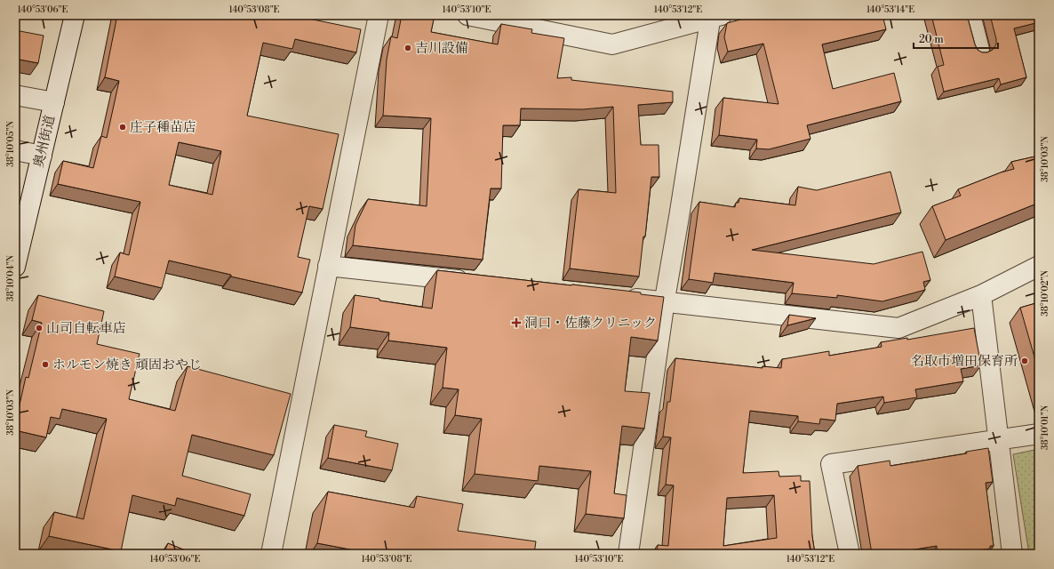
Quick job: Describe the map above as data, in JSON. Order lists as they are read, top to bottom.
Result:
{
  "streets": {
    "street": ["奥州街道"]
  },
  "places": {
    "other": [
      "吉川設備",
      "庄子種苗店",
      "山司自転車店",
      "名取市増田保育所",
      "ホルモン焼き 頑固おやじ"
    ],
    "health": ["洞口・佐藤クリニック"]
  },
  "scale_bar": "20 m",
  "coordinates": [
    "140°53'06\"E",
    "140°53'08\"E",
    "140°53'10\"E",
    "140°53'12\"E",
    "140°53'14\"E",
    "38°10'05\"N",
    "38°10'03\"N",
    "38°10'04\"N",
    "38°10'02\"N",
    "38°10'01\"N"
  ]
}
